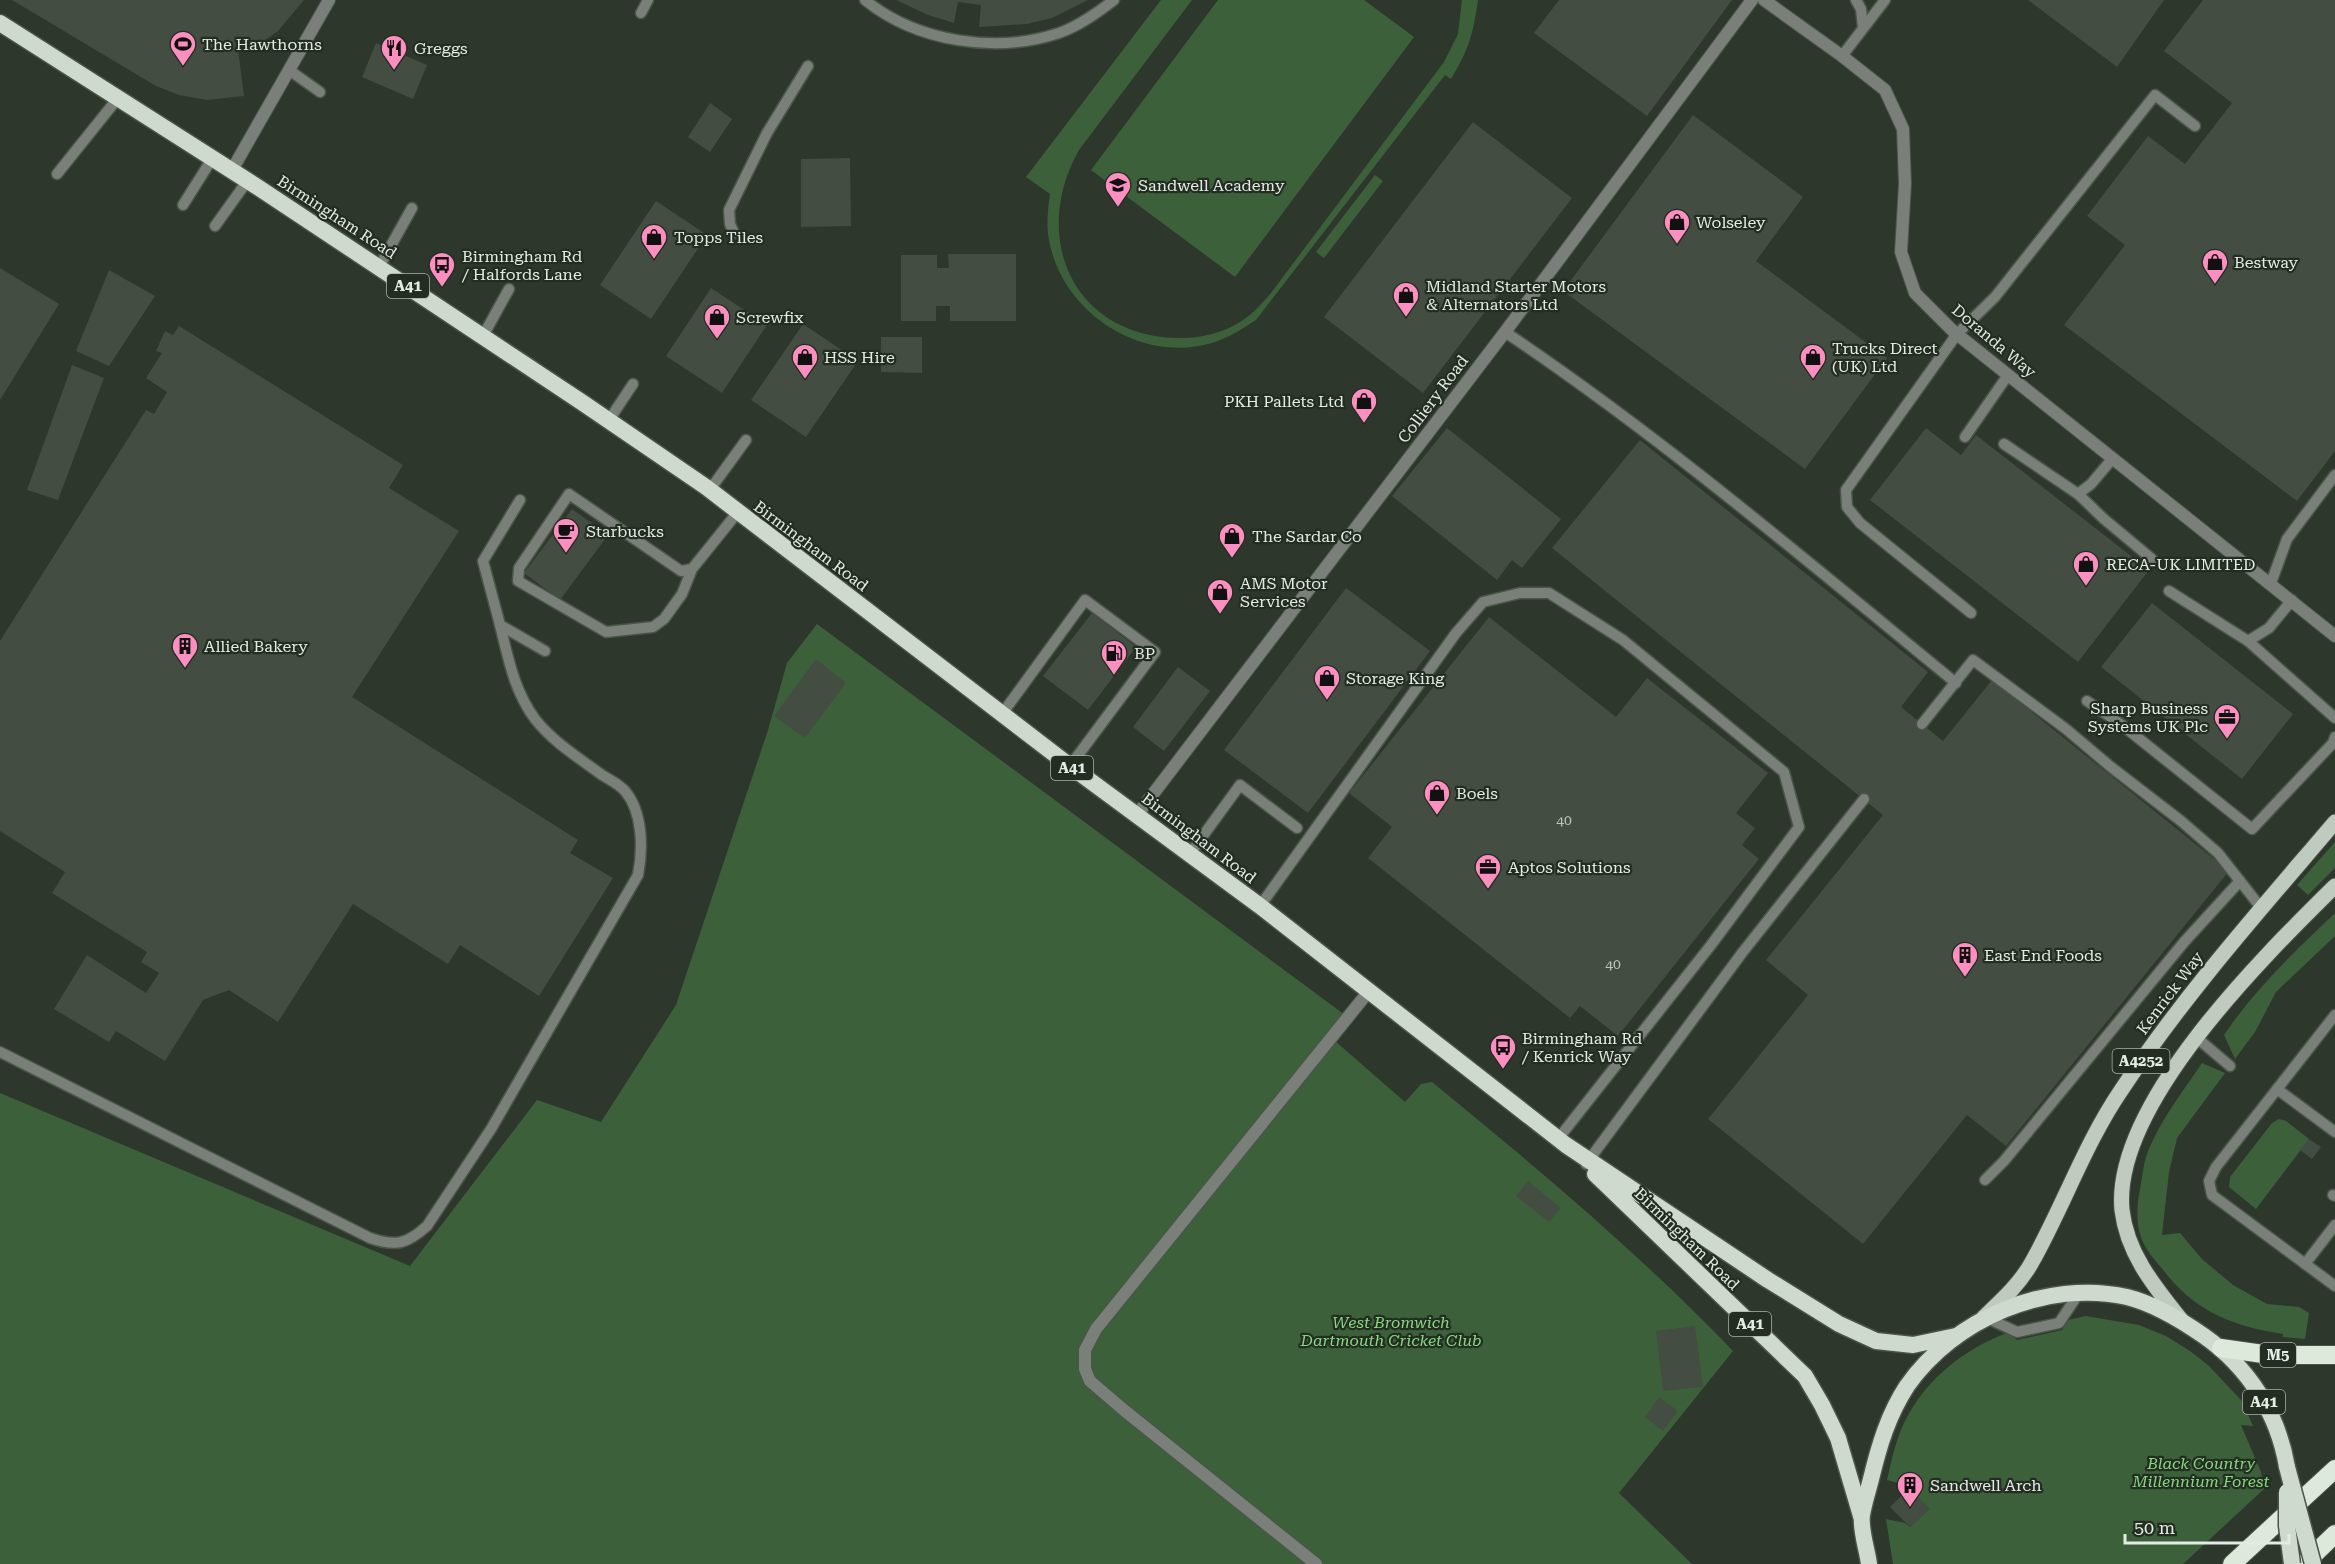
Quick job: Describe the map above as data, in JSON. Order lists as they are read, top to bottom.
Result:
{
  "streets": {
    "highway": ["Birmingham Road", "A41", "M5"],
    "main road": ["Kenrick Way", "A4252"],
    "street": ["Doranda Way", "Colliery Road"]
  },
  "crossings": [
    ["Birmingham Road", "A41"],
    ["Birmingham Road", "Colliery Road"],
    ["A41", "Kenrick Way"],
    ["A41", "A4252"],
    ["A41", "M5"]
  ],
  "parks": ["West Bromwich Dartmouth Cricket Club", "Black Country Millennium Forest"],
  "places": {
    "sports": ["The Hawthorns"],
    "restaurant": ["Greggs"],
    "school or university": ["Sandwell Academy"],
    "shop": [
      "Wolseley",
      "Topps Tiles",
      "Bestway",
      "Midland Starter Motors & Alternators Ltd",
      "Screwfix",
      "HSS Hire",
      "Trucks Direct (UK) Ltd",
      "PKH Pallets Ltd",
      "The Sardar Co",
      "RECA-UK LIMITED",
      "AMS Motor Services",
      "Storage King",
      "Boels"
    ],
    "bus stop": ["Birmingham Rd / Halfords Lane", "Birmingham Rd / Kenrick Way"],
    "cafe": ["Starbucks"],
    "building": ["Allied Bakery", "East End Foods", "Sandwell Arch"],
    "fuel station": ["BP"],
    "office": ["Sharp Business Systems UK Plc", "Aptos Solutions"]
  },
  "house_numbers": ["40", "40"],
  "scale_bar": "50 m"
}
